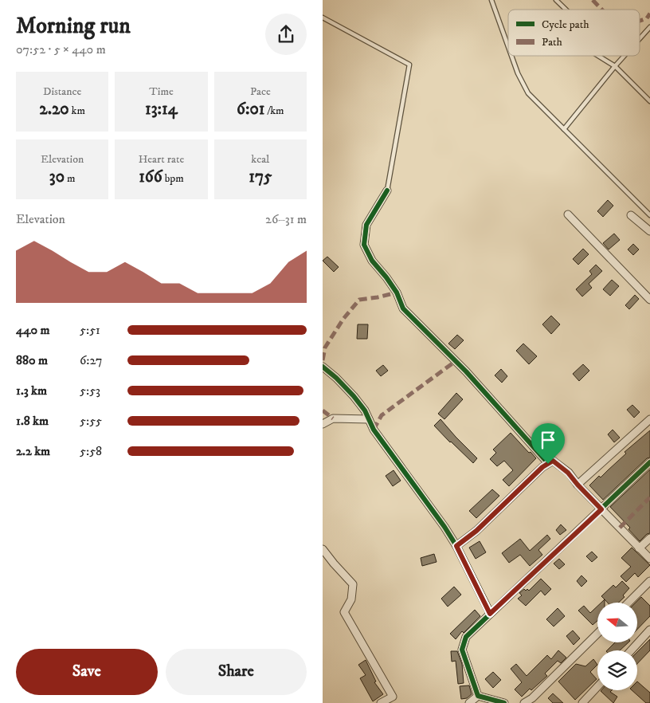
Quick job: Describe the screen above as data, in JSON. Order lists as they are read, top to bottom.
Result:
{
  "legend": ["Cycle path", "Path"],
  "north": "left",
  "page": {
    "heading": ["Morning run", "07:52 · 5 × 440 m"],
    "stats": [
      ["Distance", "2.20 km"],
      ["Time", "13:14"],
      ["Pace", "6:01 /km"],
      ["Elevation", "30 m"],
      ["Heart rate", "166 bpm"],
      ["kcal", "175"]
    ],
    "chart": ["Elevation", "26–31 m"],
    "list": [
      {
        "name": "440 m",
        "note": "5:51"
      },
      {
        "name": "880 m",
        "note": "6:27"
      },
      {
        "name": "1.3 km",
        "note": "5:53"
      },
      {
        "name": "1.8 km",
        "note": "5:55"
      },
      {
        "name": "2.2 km",
        "note": "5:58"
      }
    ],
    "buttons": ["Save", "Share"]
  }
}
